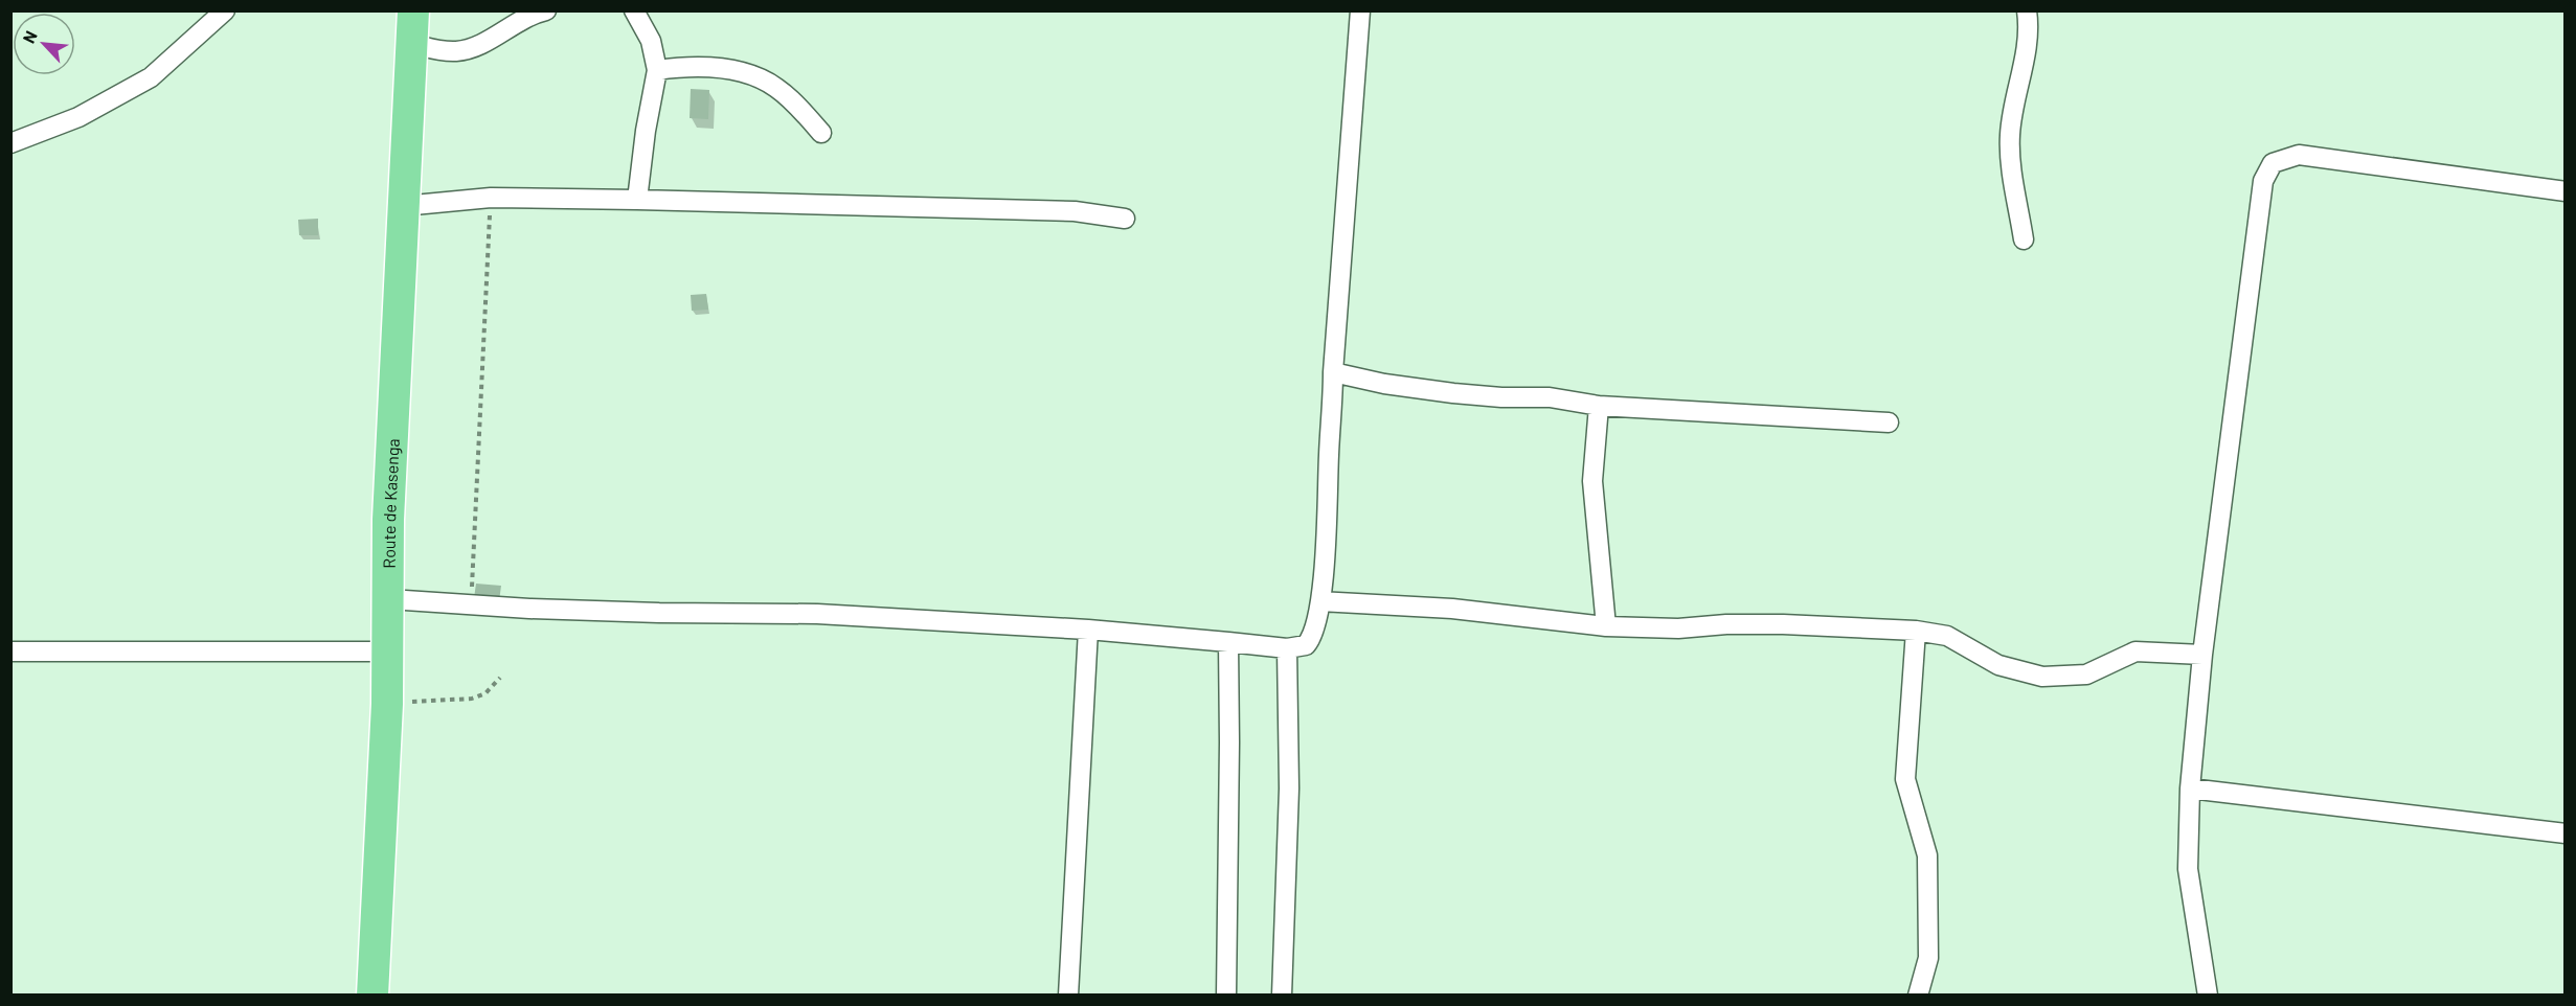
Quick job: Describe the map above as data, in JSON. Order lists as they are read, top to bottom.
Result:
{
  "streets": {
    "highway": ["Route de Kasenga"]
  },
  "north": "top left"
}
